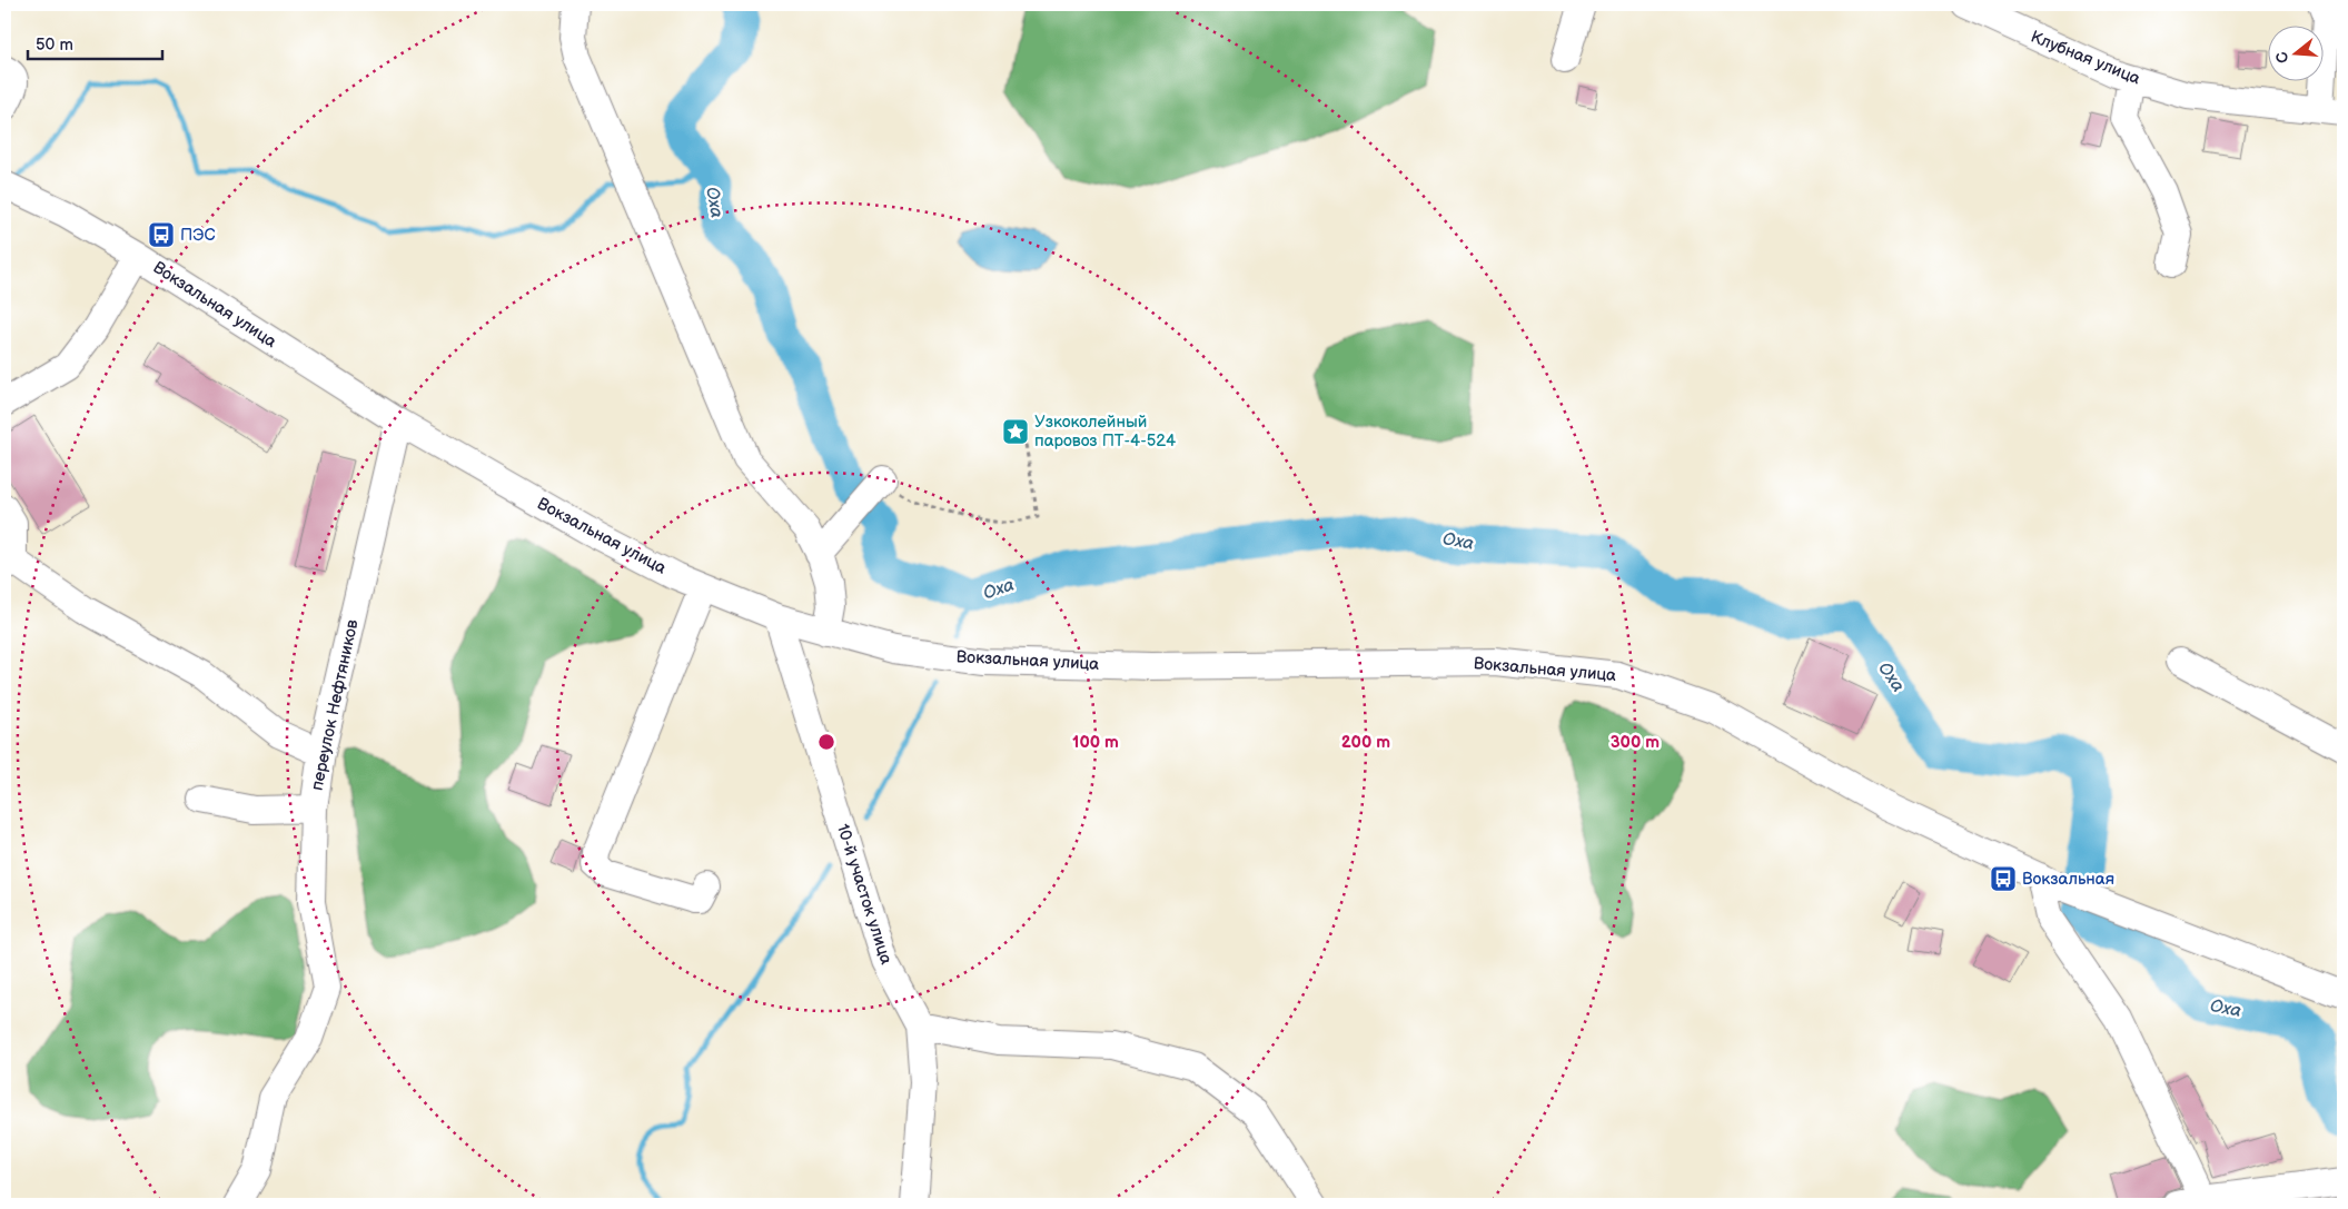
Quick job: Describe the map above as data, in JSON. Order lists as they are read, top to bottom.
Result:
{
  "streets": {
    "street": [
      "Клубная улица",
      "Вокзальная улица",
      "переулок Нефтяников",
      "10-й участок улица"
    ]
  },
  "crossings": [
    ["Вокзальная улица", "переулок Нефтяников"],
    ["Вокзальная улица", "10-й участок улица"]
  ],
  "water": ["Оха"],
  "places": {
    "bus stop": ["ПЭС", "Вокзальная"],
    "place": ["Узкоколейный паровоз ПТ-4-524"]
  },
  "scale_bar": "50 m",
  "north": "left",
  "rings": ["100 m", "200 m", "300 m"]
}
